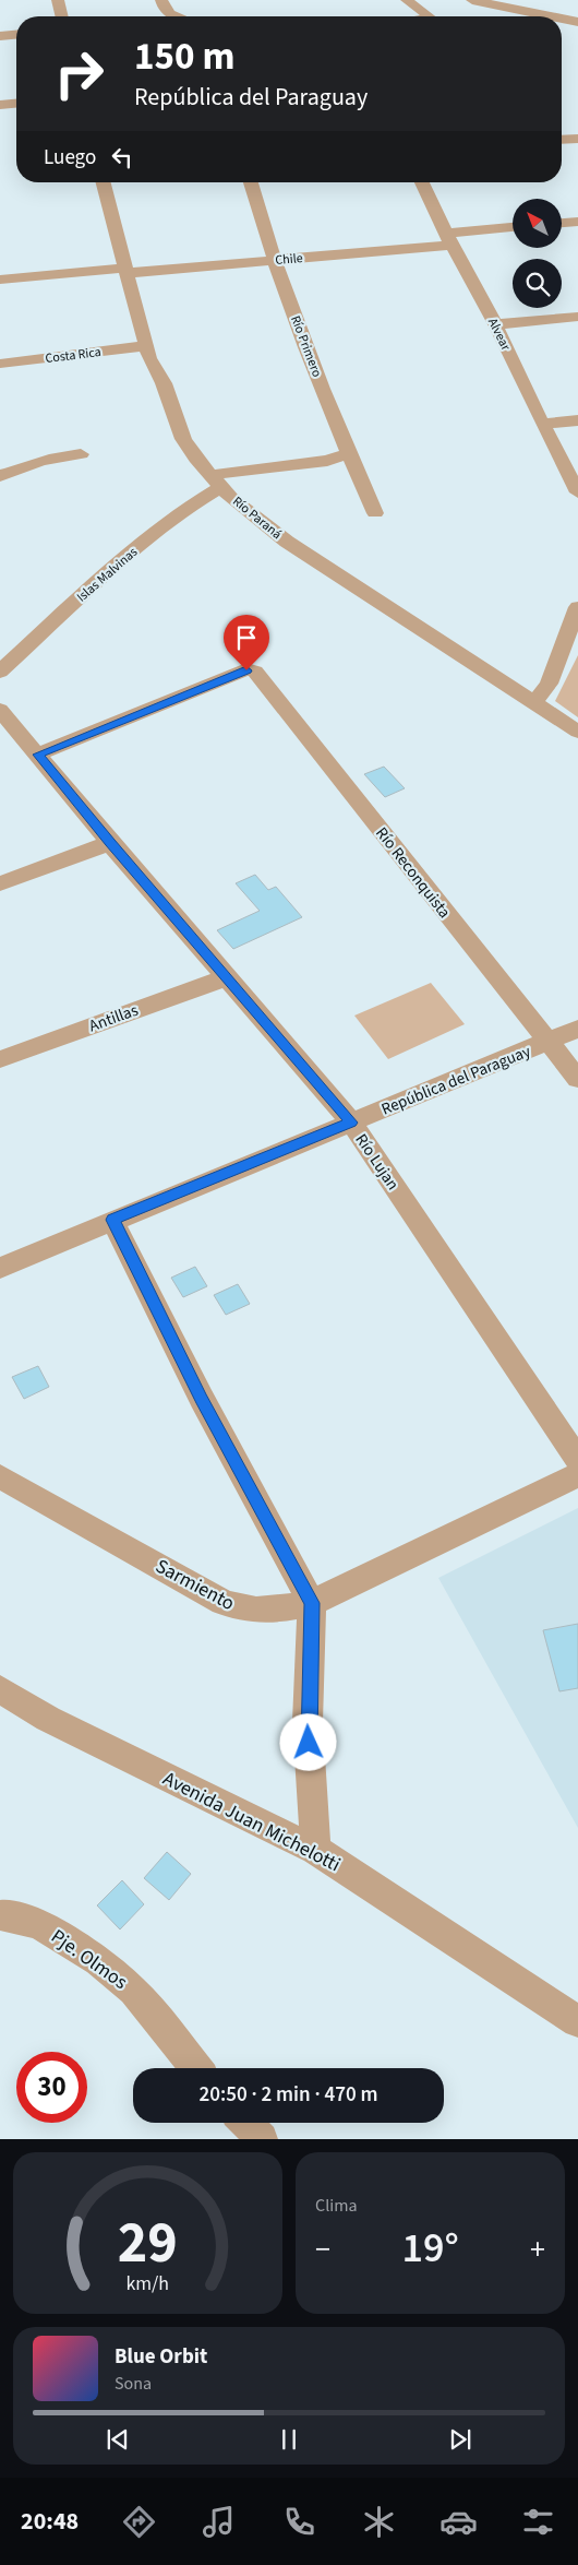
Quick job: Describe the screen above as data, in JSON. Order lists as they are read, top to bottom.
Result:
{
  "streets": {
    "street": [
      "Chile",
      "Alvear",
      "Río Primero",
      "Costa Rica",
      "Río Paraná",
      "Islas Malvinas",
      "Río Reconquista",
      "Antillas",
      "República del Paraguay",
      "Río Lujan",
      "Sarmiento",
      "Avenida Juan Michelotti",
      "Pje. Olmos"
    ]
  },
  "crossings": [
    ["Chile", "Alvear"],
    ["Chile", "Río Primero"],
    ["Chile", "Río Paraná"],
    ["Costa Rica", "Río Paraná"],
    ["Río Paraná", "Islas Malvinas"],
    ["Río Reconquista", "República del Paraguay"],
    ["Río Reconquista", "Río Lujan"],
    ["Antillas", "Río Lujan"],
    ["República del Paraguay", "Río Lujan"]
  ],
  "north": "top left",
  "page": {
    "turn": ["150 m", "República del Paraguay"],
    "then": "Luego",
    "limit": "30",
    "trip": "20:50 · 2 min · 470 m",
    "tile": "Clima",
    "heat": ["−", "19°", "+"],
    "song": ["Blue Orbit", "Sona"],
    "tabs": "20:48",
    "gauge": ["29", "km/h"]
  }
}
